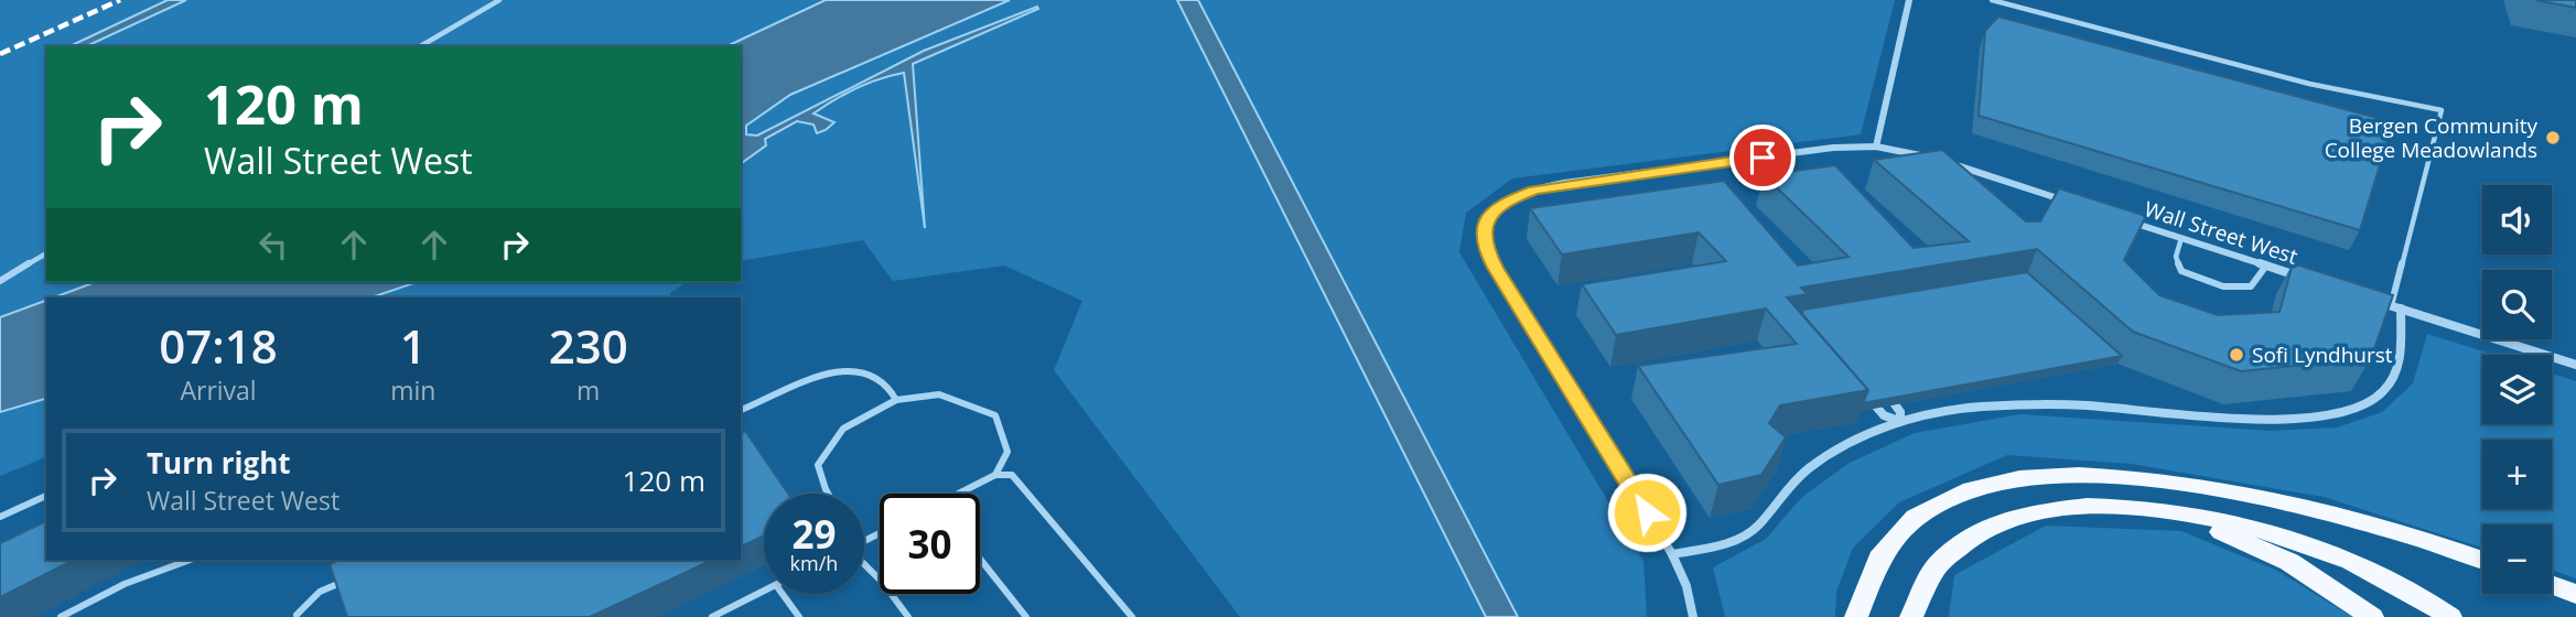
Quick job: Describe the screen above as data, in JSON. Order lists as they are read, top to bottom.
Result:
{
  "streets": {
    "street": ["Wall Street West"]
  },
  "places": ["Bergen Community College Meadowlands", "Sofi Lyndhurst"],
  "page": {
    "turn": ["120 m", "Wall Street West"],
    "map_buttons": ["+", "−"],
    "eta": [
      "07:18",
      "Arrival",
      "1",
      "min",
      "230",
      "m"
    ],
    "list": [
      {
        "name": "Turn right",
        "note": "Wall Street West",
        "value": "120 m"
      }
    ],
    "speed": "29 km/h",
    "limit": "30"
  }
}
